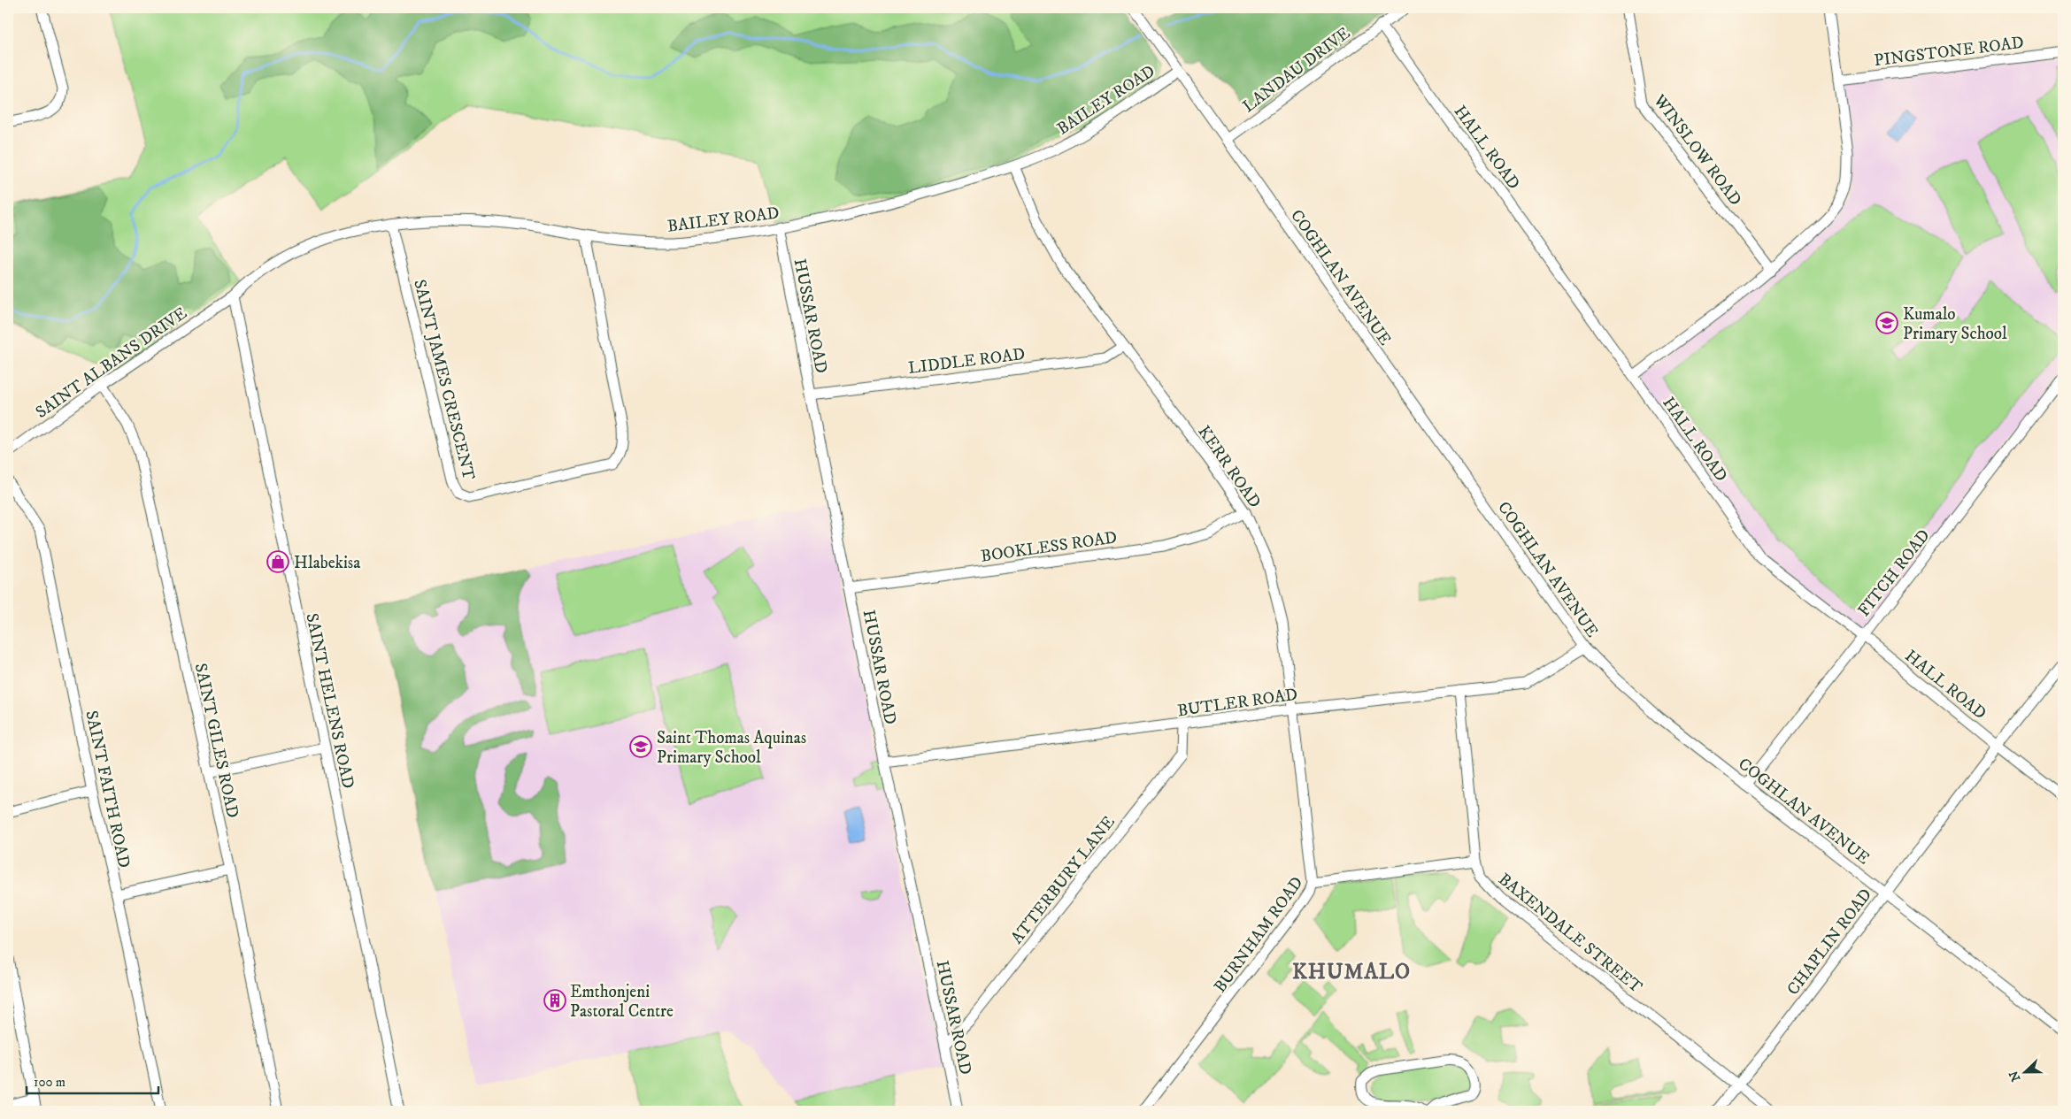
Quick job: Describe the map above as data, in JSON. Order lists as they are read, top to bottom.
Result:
{
  "streets": {
    "street": [
      "PINGSTONE ROAD",
      "LANDAU DRIVE",
      "BAILEY ROAD",
      "HALL ROAD",
      "WINSLOW ROAD",
      "COGHLAN AVENUE",
      "HUSSAR ROAD",
      "LIDDLE ROAD",
      "SAINT ALBANS DRIVE",
      "SAINT JAMES CRESCENT",
      "KERR ROAD",
      "BOOKLESS ROAD",
      "FITCH ROAD",
      "SAINT HELENS ROAD",
      "BUTLER ROAD",
      "SAINT GILES ROAD",
      "SAINT FAITH ROAD",
      "ATTERBURY LANE",
      "BAXENDALE STREET",
      "BURNHAM ROAD",
      "CHAPLIN ROAD"
    ]
  },
  "crossings": [
    ["LANDAU DRIVE", "HALL ROAD"],
    ["LANDAU DRIVE", "COGHLAN AVENUE"],
    ["BAILEY ROAD", "COGHLAN AVENUE"],
    ["BAILEY ROAD", "HUSSAR ROAD"],
    ["BAILEY ROAD", "SAINT ALBANS DRIVE"],
    ["BAILEY ROAD", "SAINT JAMES CRESCENT"],
    ["BAILEY ROAD", "KERR ROAD"],
    ["BAILEY ROAD", "SAINT HELENS ROAD"],
    ["HALL ROAD", "FITCH ROAD"],
    ["HALL ROAD", "CHAPLIN ROAD"],
    ["COGHLAN AVENUE", "FITCH ROAD"],
    ["COGHLAN AVENUE", "BUTLER ROAD"],
    ["COGHLAN AVENUE", "CHAPLIN ROAD"],
    ["HUSSAR ROAD", "LIDDLE ROAD"],
    ["HUSSAR ROAD", "BOOKLESS ROAD"],
    ["HUSSAR ROAD", "BUTLER ROAD"],
    ["HUSSAR ROAD", "ATTERBURY LANE"],
    ["LIDDLE ROAD", "KERR ROAD"],
    ["SAINT ALBANS DRIVE", "SAINT HELENS ROAD"],
    ["SAINT ALBANS DRIVE", "SAINT GILES ROAD"],
    ["KERR ROAD", "BOOKLESS ROAD"],
    ["KERR ROAD", "BUTLER ROAD"],
    ["KERR ROAD", "BURNHAM ROAD"],
    ["BUTLER ROAD", "ATTERBURY LANE"],
    ["BUTLER ROAD", "BAXENDALE STREET"],
    ["BAXENDALE STREET", "BURNHAM ROAD"],
    ["BAXENDALE STREET", "CHAPLIN ROAD"]
  ],
  "districts": ["KHUMALO"],
  "places": {
    "school or university": ["Kumalo Primary School", "Saint Thomas Aquinas Primary School"],
    "shop": ["Hlabekisa"],
    "building": ["Emthonjeni Pastoral Centre"]
  },
  "scale_bar": "100 m",
  "north": "left"
}
